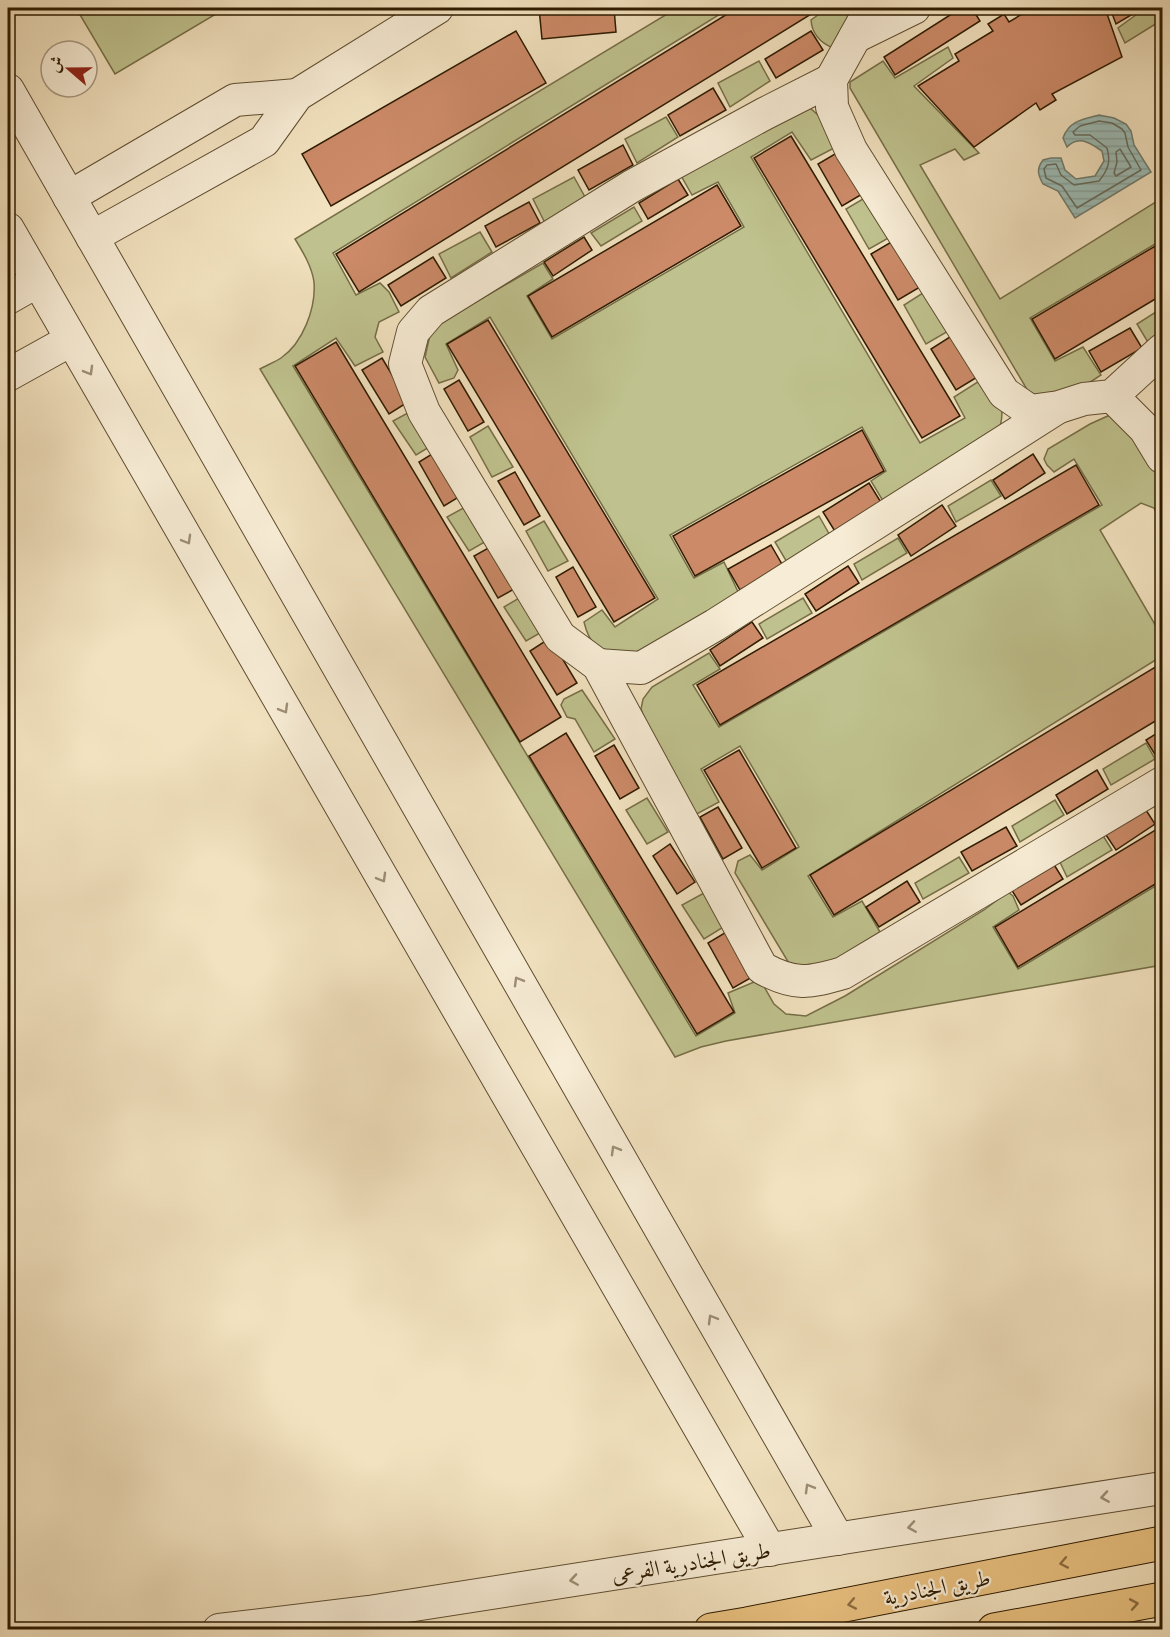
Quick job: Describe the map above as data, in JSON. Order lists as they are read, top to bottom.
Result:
{
  "streets": {
    "highway": ["طريق الجنادرية"],
    "street": ["طريق الجنادرية الفرعى"]
  },
  "one_way": ["طريق الجنادرية الفرعى"],
  "north": "left"
}
